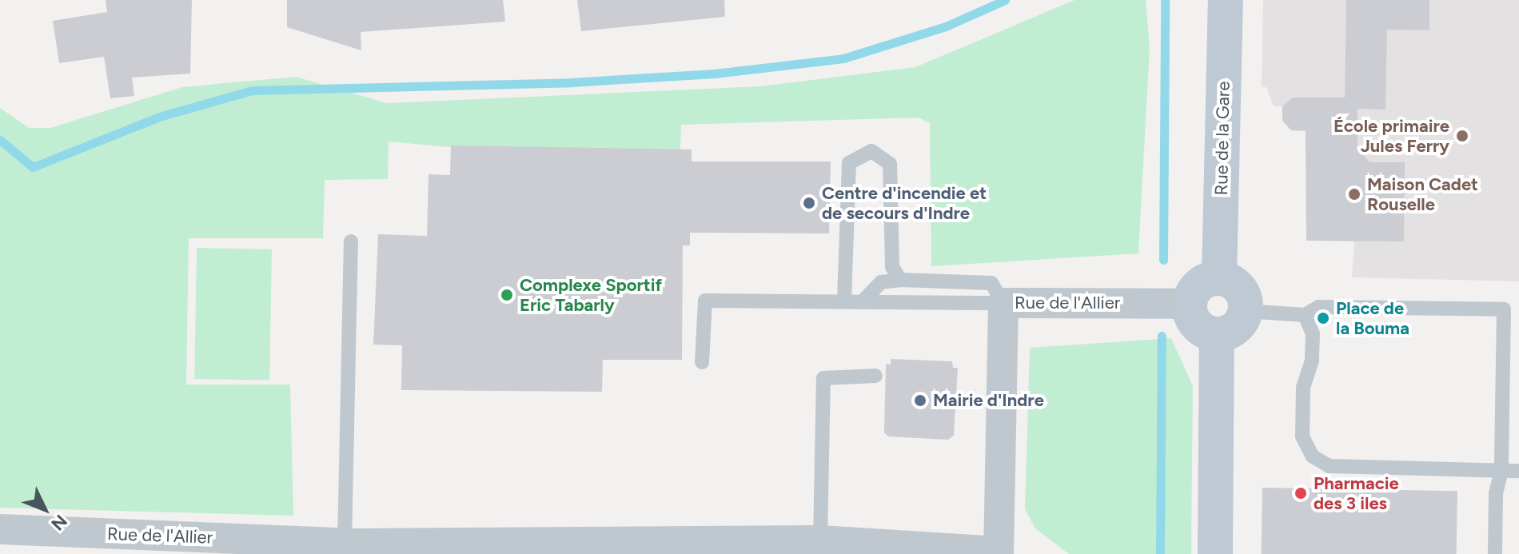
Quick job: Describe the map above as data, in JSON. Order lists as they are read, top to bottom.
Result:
{
  "streets": {
    "main road": ["Rue de la Gare"],
    "street": ["Rue de l'Allier"]
  },
  "crossings": [
    ["Rue de la Gare", "Rue de l'Allier"]
  ],
  "places": [
    "École primaire Jules Ferry",
    "Maison Cadet Rouselle",
    "Centre d'incendie et de secours d'Indre",
    "Complexe Sportif Eric Tabarly",
    "Place de la Bouma",
    "Mairie d'Indre",
    "Pharmacie des 3 iles"
  ],
  "north": "bottom right"
}
